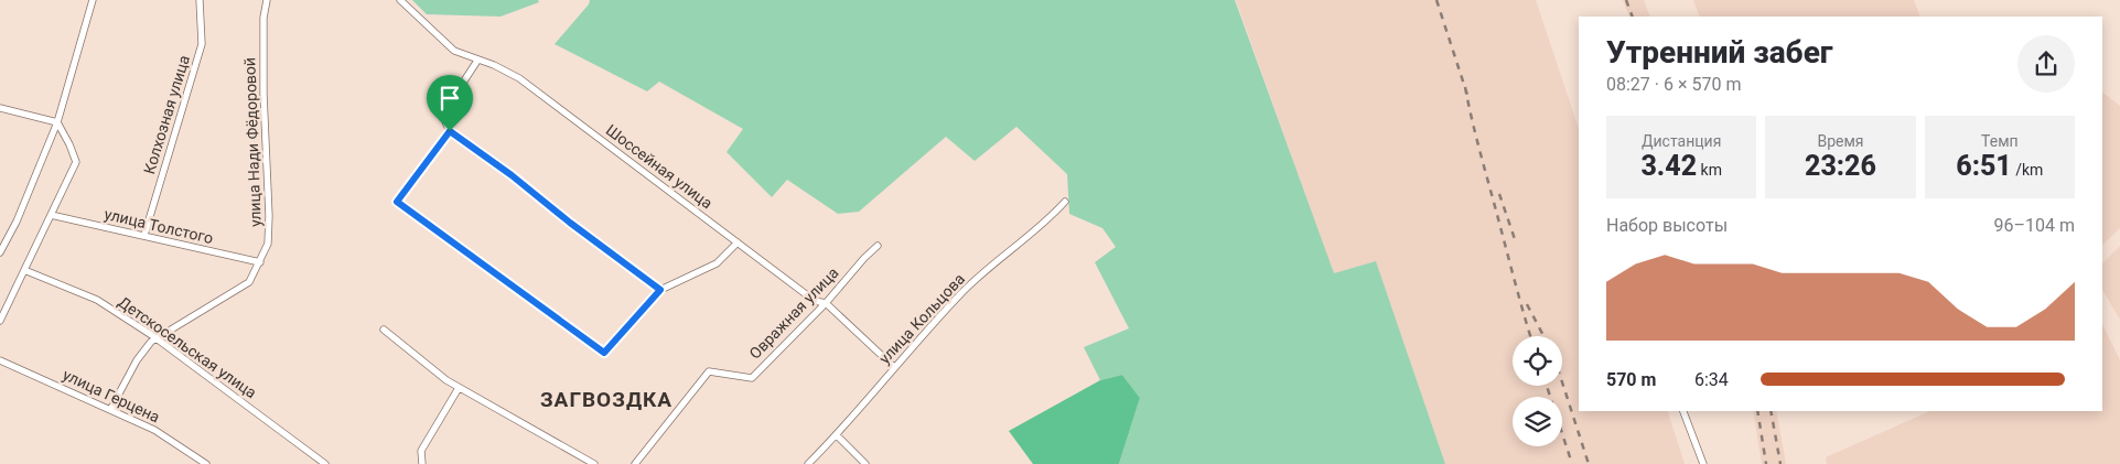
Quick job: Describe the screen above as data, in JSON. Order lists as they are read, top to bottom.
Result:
{
  "streets": {
    "street": [
      "Колхозная улица",
      "улица Нади Фёдоровой",
      "Шоссейная улица",
      "улица Толстого",
      "Овражная улица",
      "улица Кольцова",
      "Детскосельская улица",
      "улица Герцена"
    ]
  },
  "crossings": [
    ["Колхозная улица", "улица Толстого"],
    ["улица Нади Фёдоровой", "улица Толстого"],
    ["улица Нади Фёдоровой", "Детскосельская улица"],
    ["улица Нади Фёдоровой", "улица Герцена"],
    ["Шоссейная улица", "Овражная улица"],
    ["Шоссейная улица", "улица Кольцова"]
  ],
  "districts": ["ЗАГВОЗДКА"],
  "page": {
    "heading": ["Утренний забег", "08:27 · 6 × 570 m"],
    "stats": [
      ["Дистанция", "3.42 km"],
      ["Время", "23:26"],
      ["Темп", "6:51 /km"]
    ],
    "chart": ["Набор высоты", "96–104 m"],
    "list": [
      {
        "name": "570 m",
        "note": "6:34"
      }
    ]
  }
}
